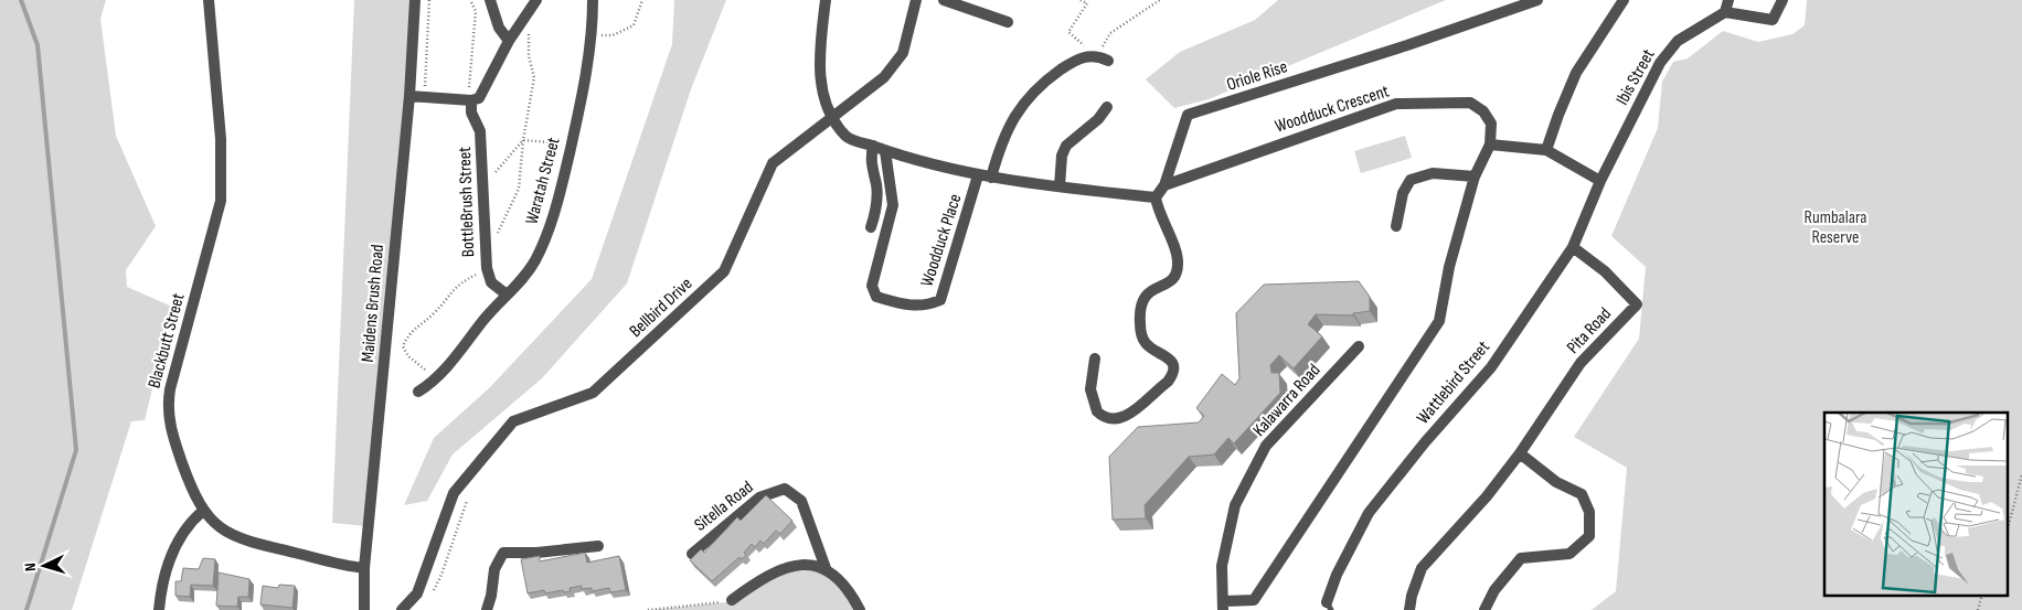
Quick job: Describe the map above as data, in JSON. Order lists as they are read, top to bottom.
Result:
{
  "streets": {
    "street": [
      "Oriole Rise",
      "Ibis Street",
      "Woodduck Crescent",
      "Waratah Street",
      "BottleBrush Street",
      "Woodduck Place",
      "Maidens Brush Road",
      "Bellbird Drive",
      "Pita Road",
      "Blackbutt Street",
      "Wattlebird Street",
      "Kalawarra Road",
      "Sitella Road"
    ]
  },
  "crossings": [
    ["Oriole Rise", "Woodduck Crescent"],
    ["Ibis Street", "Wattlebird Street"],
    ["Waratah Street", "BottleBrush Street"],
    ["Maidens Brush Road", "Blackbutt Street"],
    ["Pita Road", "Wattlebird Street"]
  ],
  "parks": ["Rumbalara Reserve"],
  "north": "left"
}
